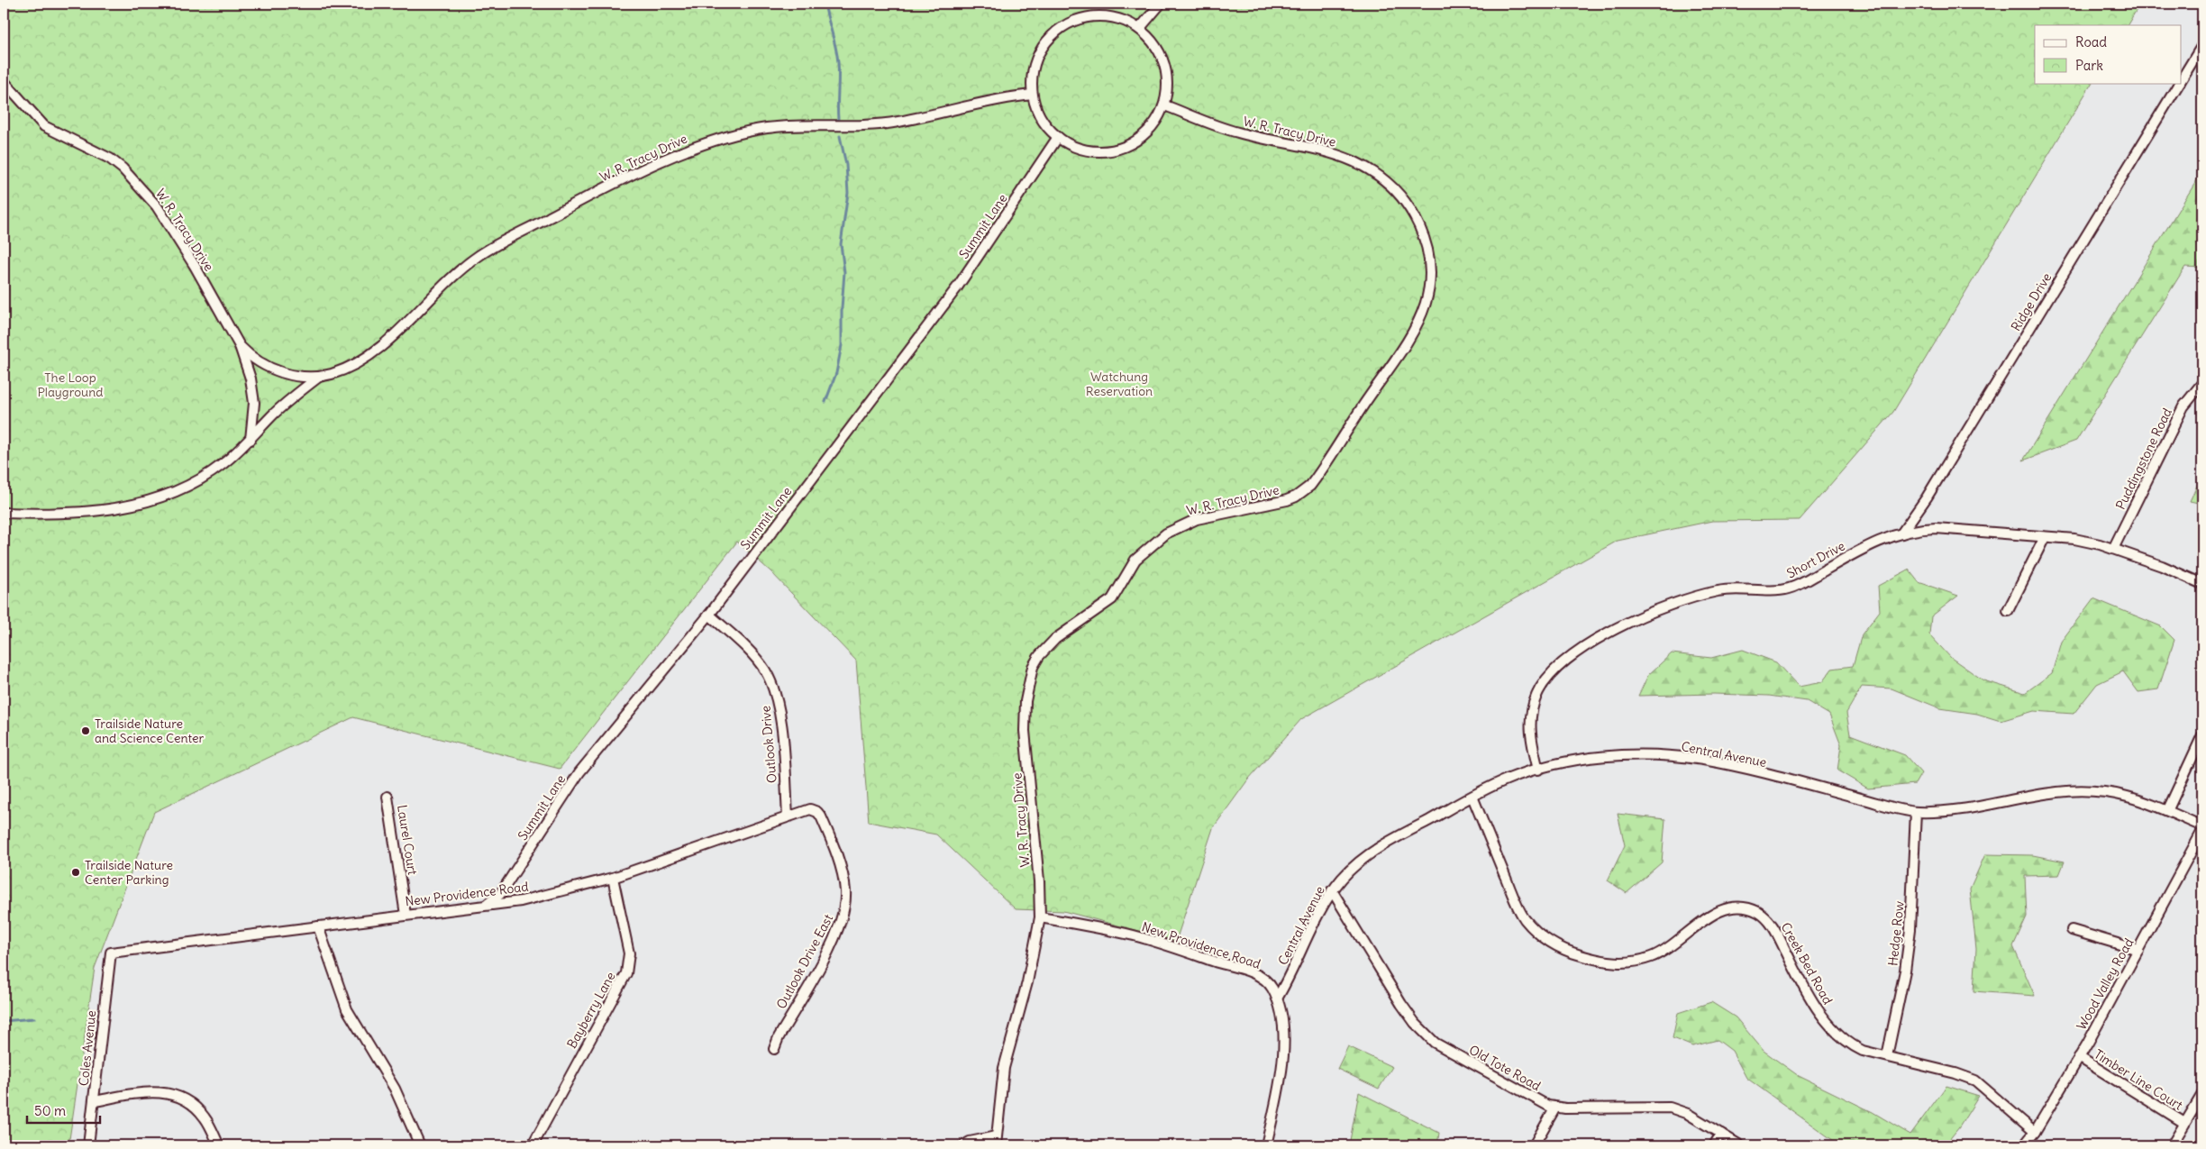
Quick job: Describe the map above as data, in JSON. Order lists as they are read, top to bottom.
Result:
{
  "streets": {
    "street": [
      "W. R. Tracy Drive",
      "Summit Lane",
      "Ridge Drive",
      "Puddingstone Road",
      "Short Drive",
      "Outlook Drive",
      "Central Avenue",
      "Laurel Court",
      "New Providence Road",
      "Hedge Row",
      "Outlook Drive East",
      "Creek Bed Road",
      "Wood Valley Road",
      "Bayberry Lane",
      "Coles Avenue",
      "Old Tote Road",
      "Timber Line Court"
    ]
  },
  "crossings": [
    ["W. R. Tracy Drive", "Summit Lane"],
    ["W. R. Tracy Drive", "New Providence Road"],
    ["Summit Lane", "Outlook Drive"],
    ["Summit Lane", "New Providence Road"],
    ["Ridge Drive", "Short Drive"],
    ["Puddingstone Road", "Short Drive"],
    ["Short Drive", "Central Avenue"],
    ["Outlook Drive", "New Providence Road"],
    ["Central Avenue", "New Providence Road"],
    ["Central Avenue", "Hedge Row"],
    ["Central Avenue", "Creek Bed Road"],
    ["Central Avenue", "Old Tote Road"],
    ["Laurel Court", "New Providence Road"],
    ["New Providence Road", "Outlook Drive East"],
    ["New Providence Road", "Bayberry Lane"],
    ["New Providence Road", "Coles Avenue"],
    ["Hedge Row", "Creek Bed Road"],
    ["Creek Bed Road", "Wood Valley Road"],
    ["Wood Valley Road", "Timber Line Court"]
  ],
  "parks": ["Watchung Reservation", "The Loop Playground"],
  "places": ["Trailside Nature and Science Center", "Trailside Nature Center Parking"],
  "legend": ["Road", "Park"],
  "scale_bar": "50 m"
}
